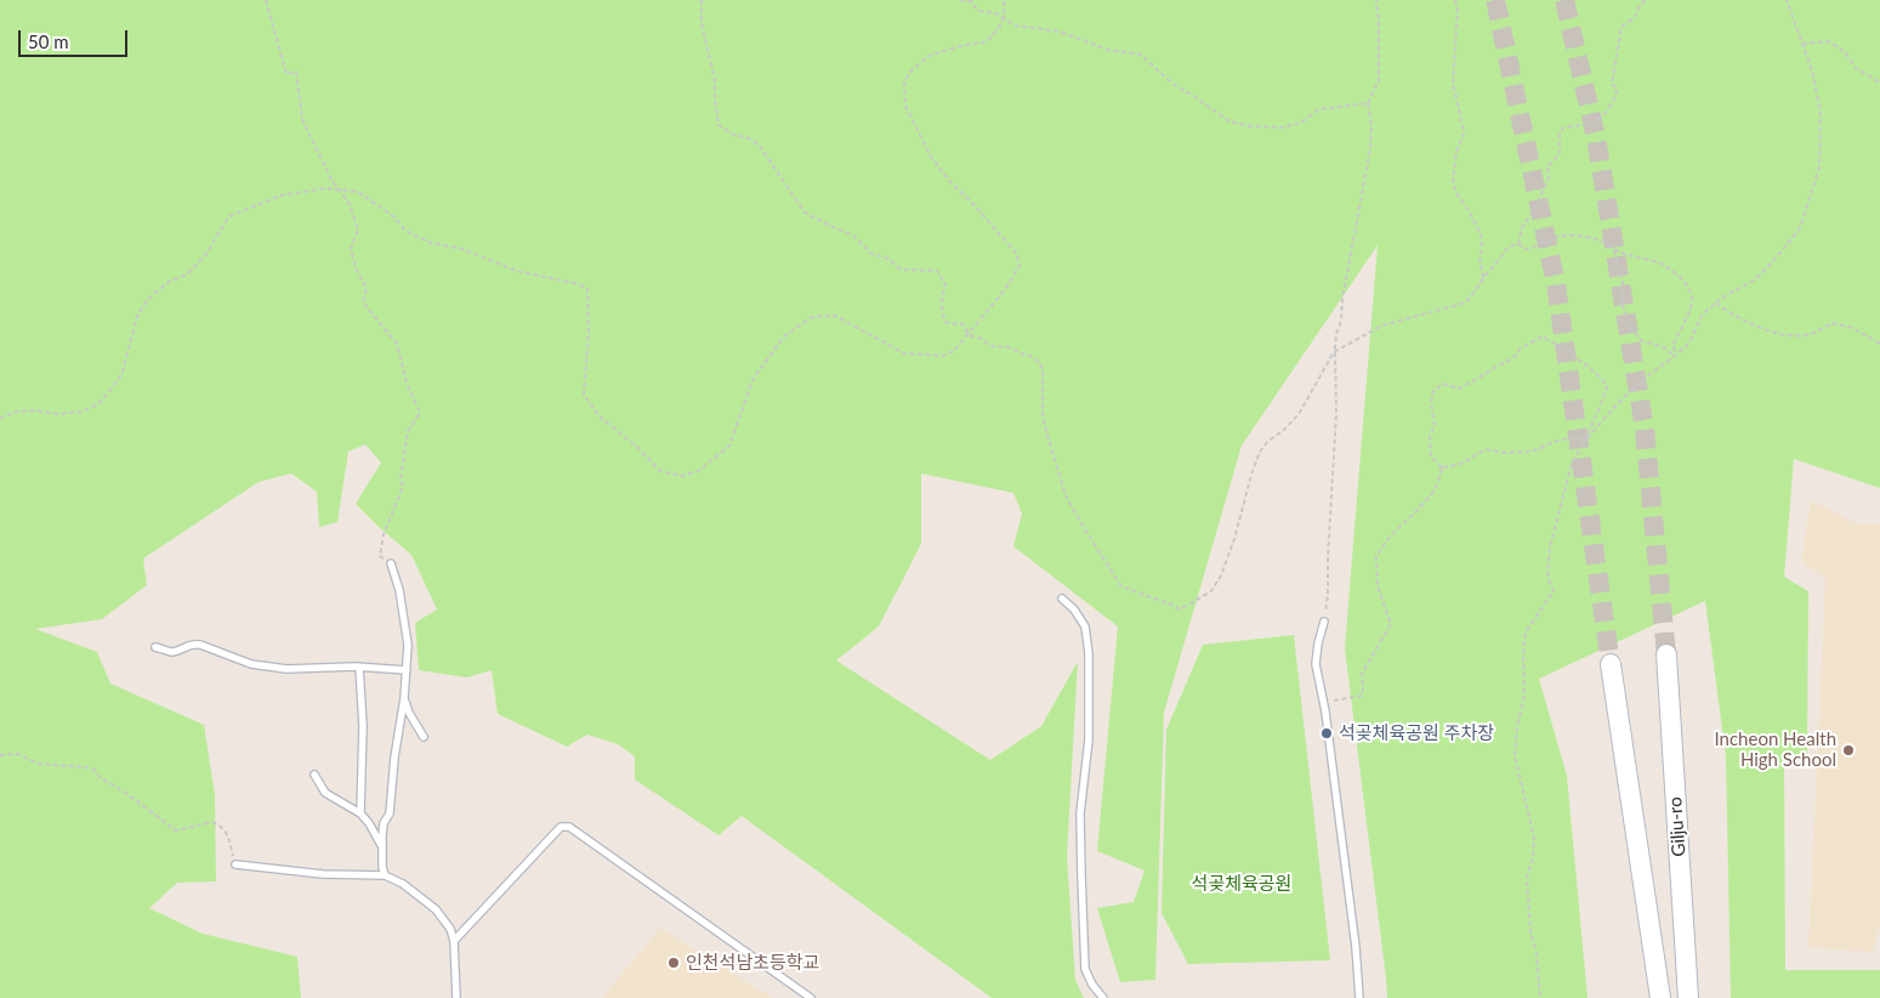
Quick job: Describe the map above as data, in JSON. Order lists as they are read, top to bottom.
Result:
{
  "streets": {
    "main road": ["Gilju-ro"]
  },
  "parks": ["석곶체육공원"],
  "places": ["석곶체육공원 주차장", "Incheon Health High School", "인천석남초등학교"],
  "scale_bar": "50 m"
}
